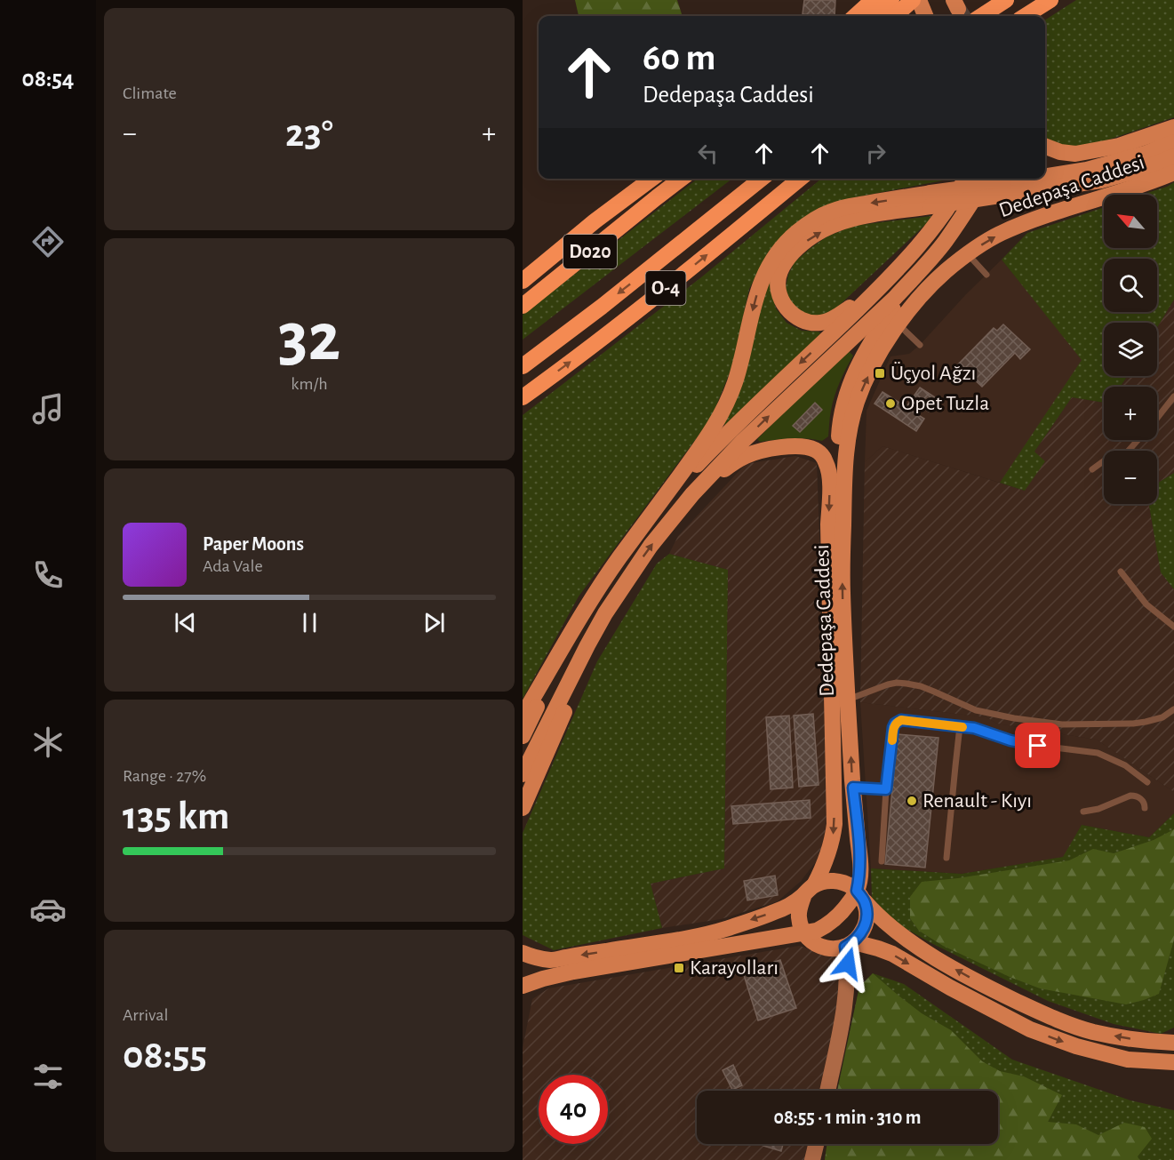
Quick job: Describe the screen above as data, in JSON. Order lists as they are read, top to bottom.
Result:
{
  "streets": {
    "highway": ["D020", "O-4"],
    "main road": ["Dedepaşa Caddesi"]
  },
  "places": {
    "transit": ["Üçyol Ağzı", "Karayolları"],
    "other": ["Opet Tuzla", "Renault - Kıyı"]
  },
  "north": "top left",
  "page": {
    "tabs": "08:54",
    "tile": [
      "Climate",
      ["32", "km/h"],
      ["Range · 27%", "135 km"],
      ["Arrival", "08:55"]
    ],
    "turn": ["60 m", "Dedepaşa Caddesi"],
    "heat": ["−", "23°", "+"],
    "map_buttons": ["+", "−"],
    "song": ["Paper Moons", "Ada Vale"],
    "limit": "40",
    "trip": "08:55 · 1 min · 310 m"
  }
}
